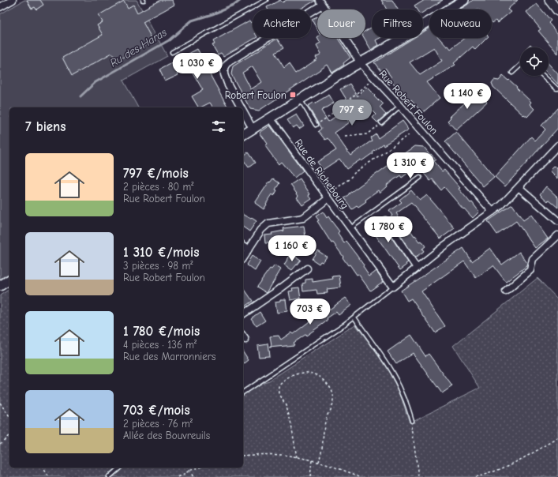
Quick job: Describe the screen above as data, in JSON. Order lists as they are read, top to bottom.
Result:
{
  "streets": {
    "street": ["Rue Robert Foulon", "Rue de Richebourg"]
  },
  "water": ["Ru des Haras"],
  "places": {
    "transit": ["Robert Foulon"]
  },
  "page": {
    "chip": [
      "Acheter",
      "Louer",
      "Filtres",
      "Nouveau"
    ],
    "price": [
      "1 030 €",
      "1 140 €",
      "797 €",
      "1 310 €",
      "1 780 €",
      "1 160 €",
      "703 €"
    ],
    "heading": "7 biens",
    "list": [
      {
        "name": "797 €/mois",
        "note": "2 pièces · 80 m² · Rue Robert Foulon"
      },
      {
        "name": "1 310 €/mois",
        "note": "3 pièces · 98 m² · Rue Robert Foulon"
      },
      {
        "name": "1 780 €/mois",
        "note": "4 pièces · 136 m² · Rue des Marronniers"
      },
      {
        "name": "703 €/mois",
        "note": "2 pièces · 76 m² · Allée des Bouvreuils"
      }
    ]
  }
}
